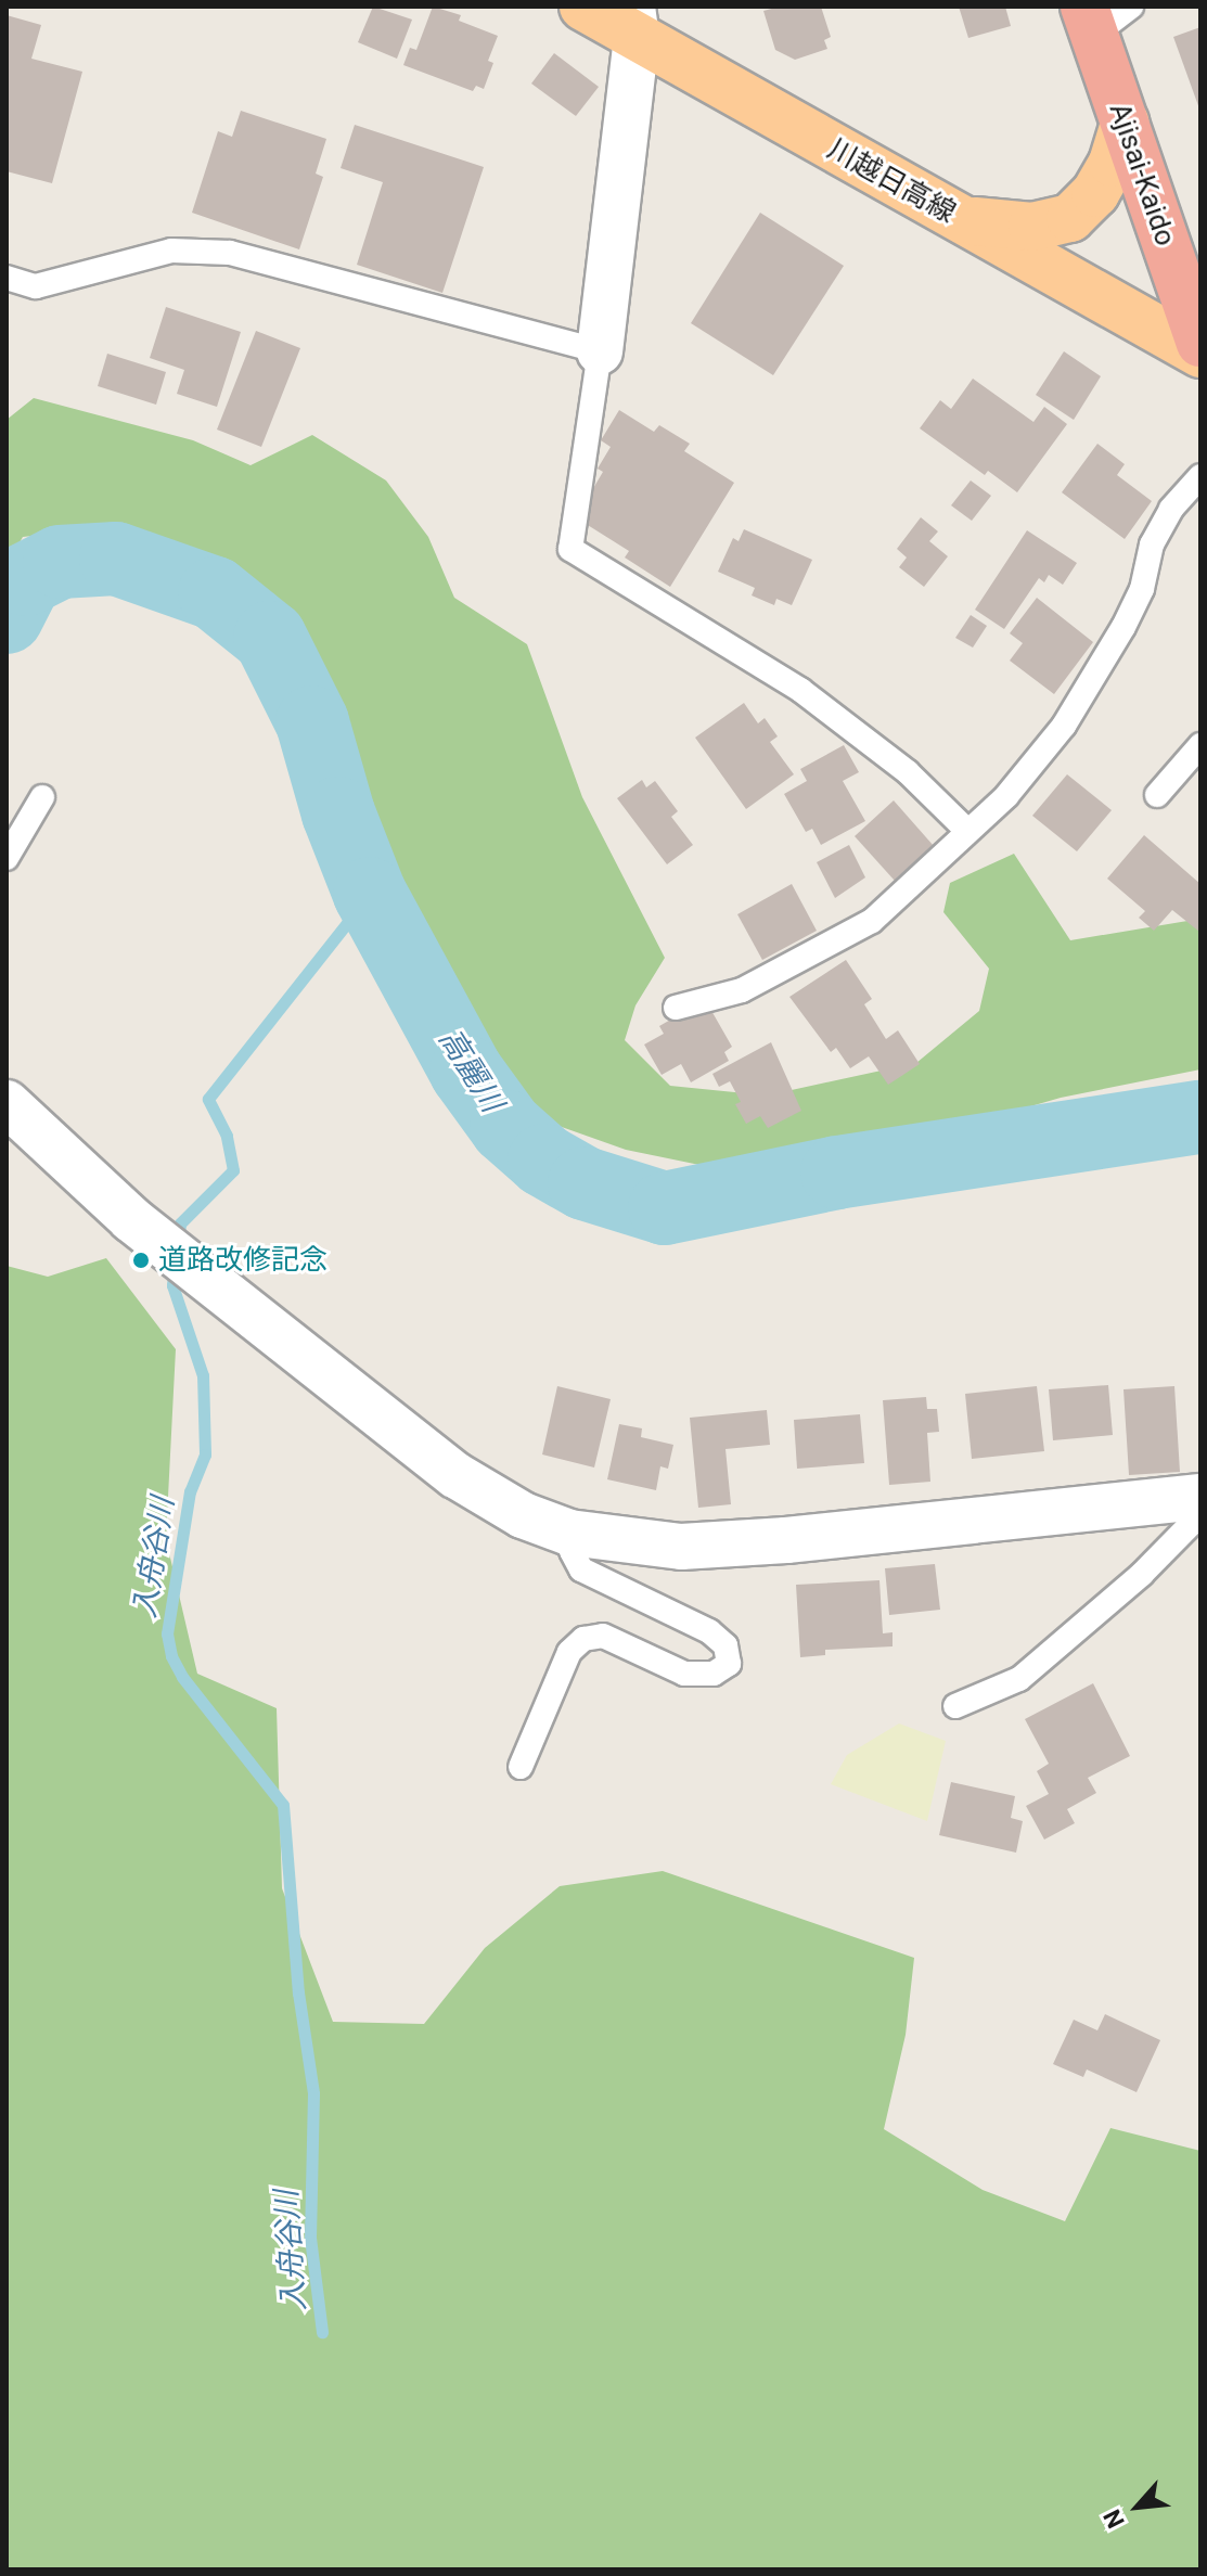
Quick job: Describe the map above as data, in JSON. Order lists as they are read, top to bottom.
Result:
{
  "streets": {
    "highway": ["Ajisai-Kaido"],
    "main road": ["川越日高線"]
  },
  "water": ["高麗川", "入舟谷川"],
  "places": ["道路改修記念"],
  "north": "bottom left"
}
